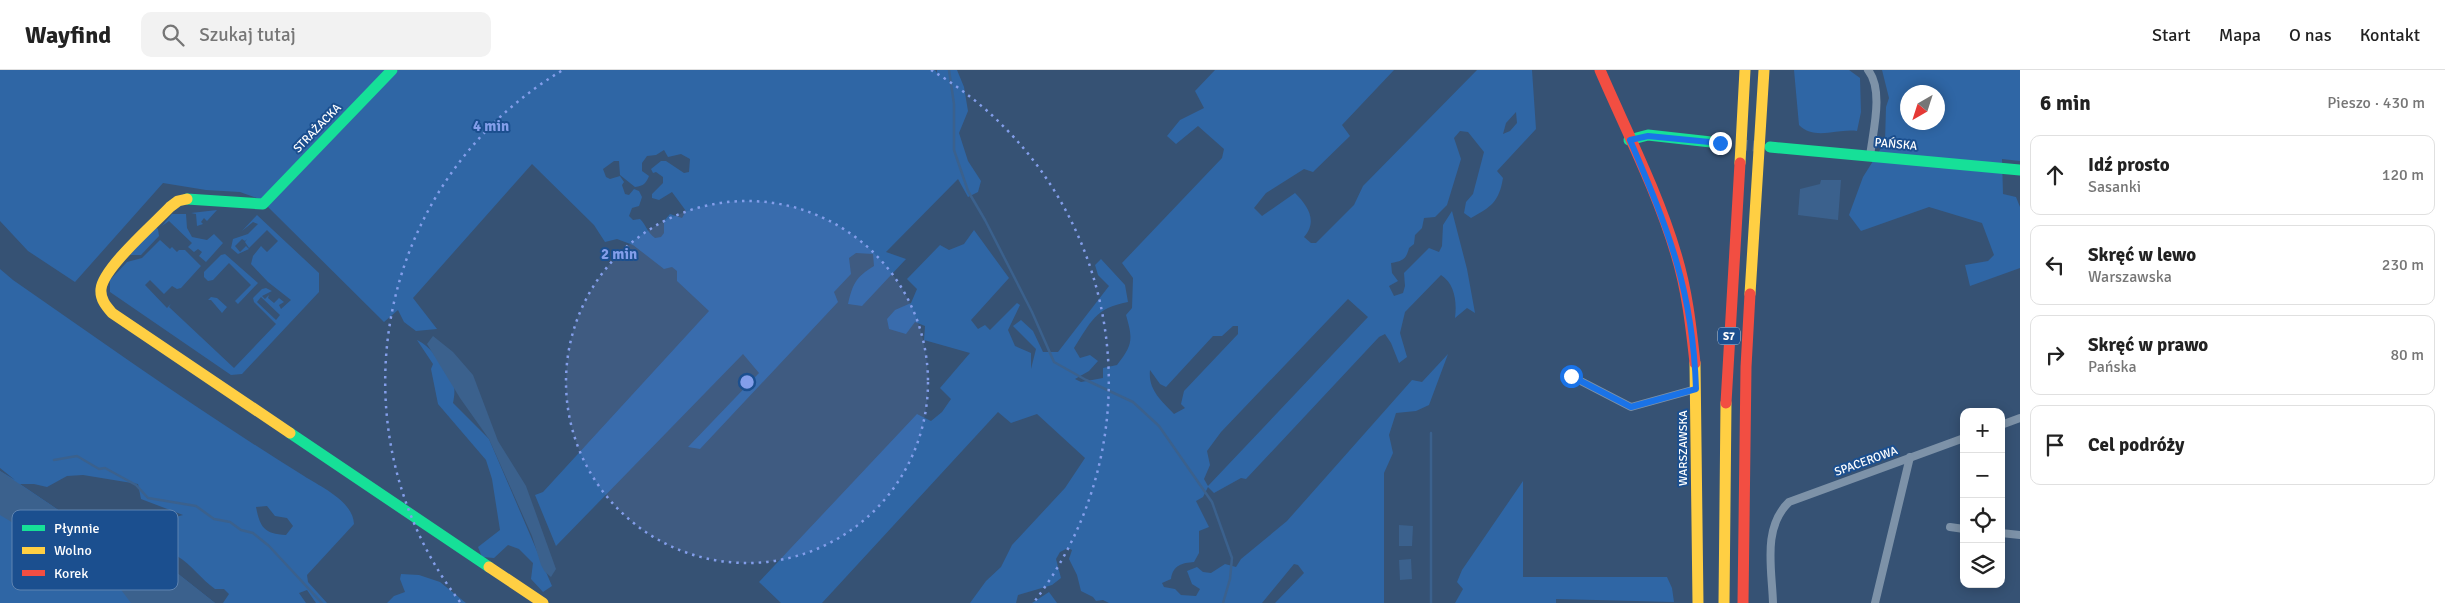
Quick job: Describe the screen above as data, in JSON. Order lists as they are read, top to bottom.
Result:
{
  "streets": {
    "main road": [
      "STRAŻACKA",
      "PAŃSKA",
      "S7",
      "WARSZAWSKA"
    ],
    "street": ["SPACEROWA"]
  },
  "legend": ["Płynnie", "Wolno", "Korek"],
  "north": "bottom left",
  "page": {
    "header": "Wayfind",
    "search": "Szukaj tutaj",
    "nav": [
      "Start",
      "Mapa",
      "O nas",
      "Kontakt"
    ],
    "heading": ["6 min", "Pieszo · 430 m"],
    "list": [
      ["Idź prosto", "Sasanki", "120 m"],
      ["Skręć w lewo", "Warszawska", "230 m"],
      ["Skręć w prawo", "Pańska", "80 m"],
      "Cel podróży"
    ],
    "map_buttons": ["+", "−"]
  },
  "rings": ["4 min", "2 min"]
}
